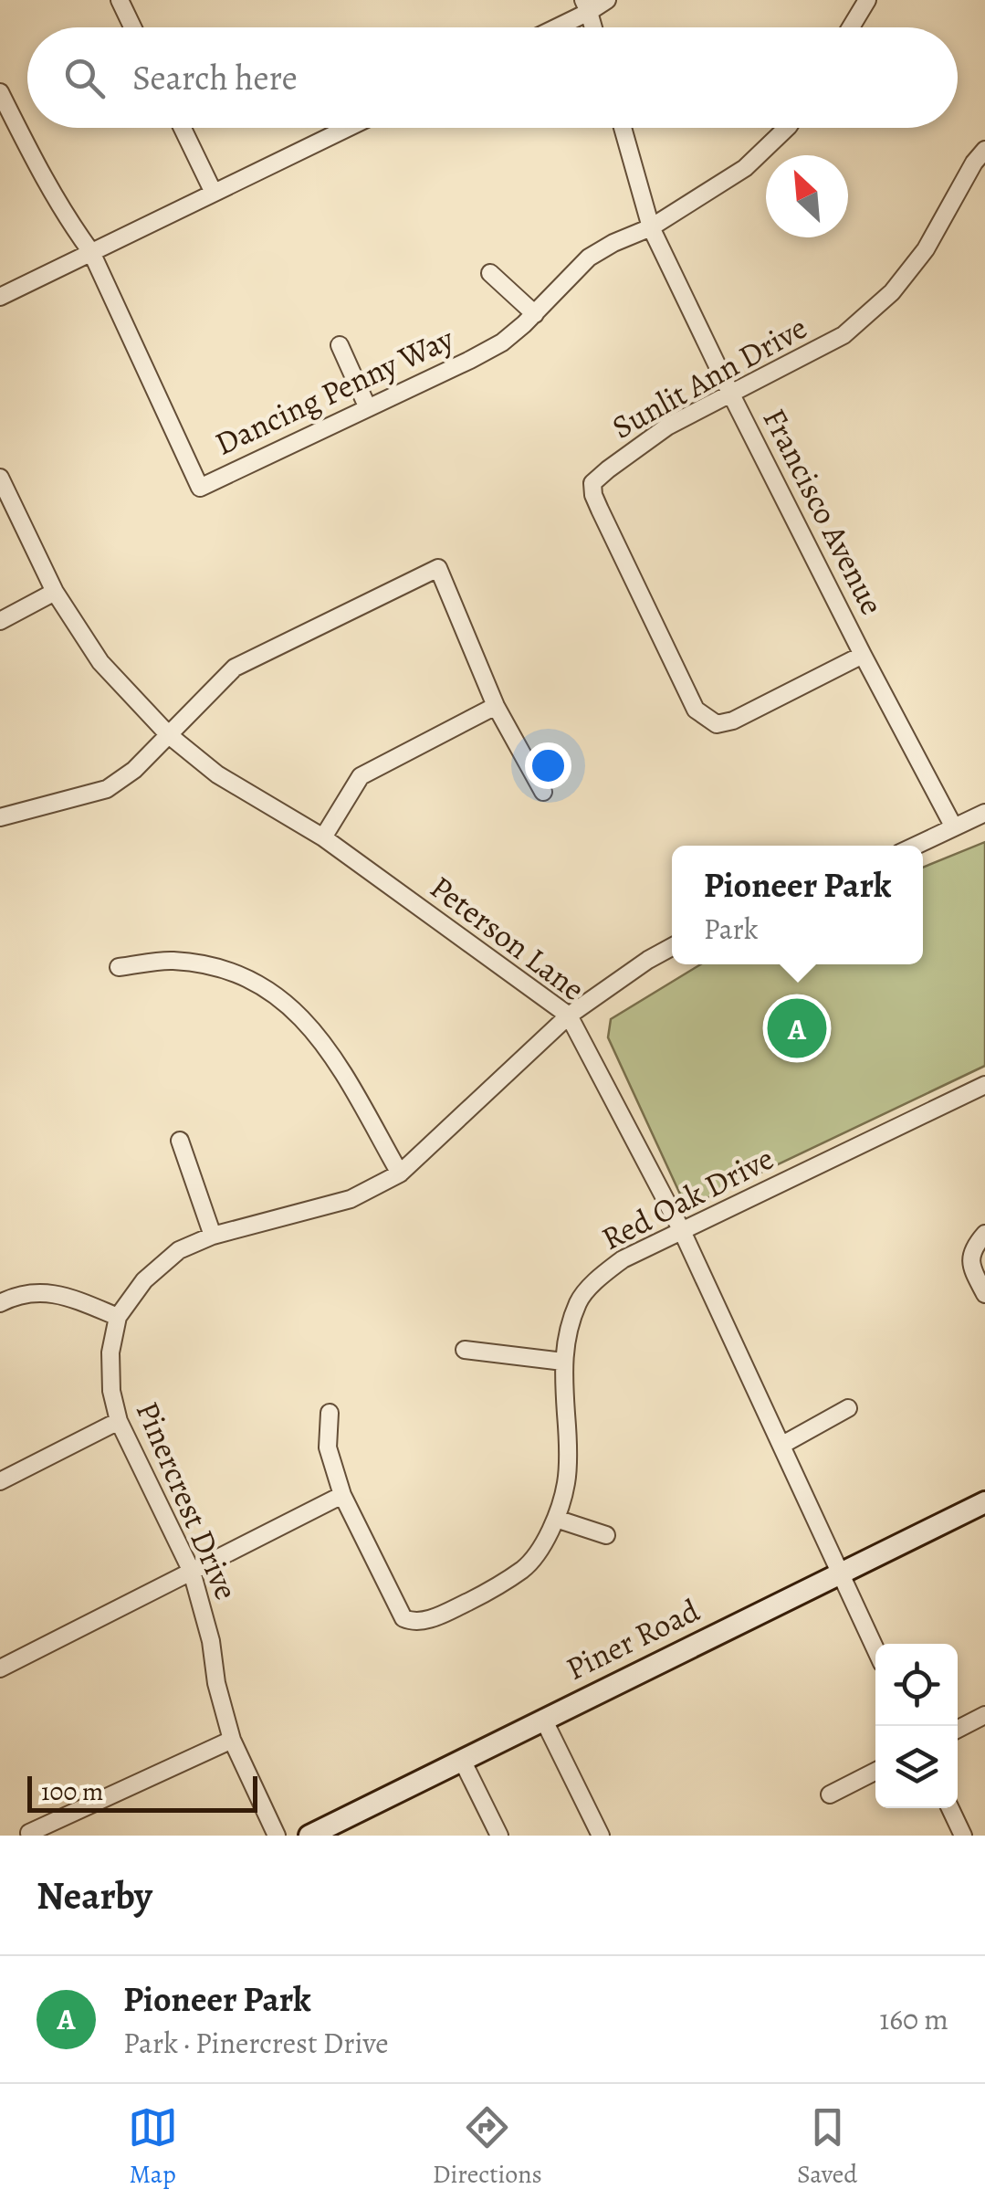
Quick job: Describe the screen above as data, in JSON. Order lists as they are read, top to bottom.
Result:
{
  "streets": {
    "main road": ["Piner Road"],
    "street": [
      "Sunlit Ann Drive",
      "Dancing Penny Way",
      "Francisco Avenue",
      "Peterson Lane",
      "Red Oak Drive",
      "Pinercrest Drive"
    ]
  },
  "crossings": [
    ["Sunlit Ann Drive", "Francisco Avenue"],
    ["Dancing Penny Way", "Francisco Avenue"],
    ["Peterson Lane", "Red Oak Drive"],
    ["Peterson Lane", "Pinercrest Drive"],
    ["Peterson Lane", "Piner Road"]
  ],
  "scale_bar": "100 m",
  "north": "top left",
  "page": {
    "search": "Search here",
    "popup": ["Pioneer Park", "Park"],
    "pins": "A",
    "scale": "100 m",
    "heading": "Nearby",
    "list": [
      {
        "mark": "A",
        "name": "Pioneer Park",
        "note": "Park · Pinercrest Drive",
        "value": "160 m"
      }
    ],
    "nav": ["Map", "Directions", "Saved"]
  }
}
